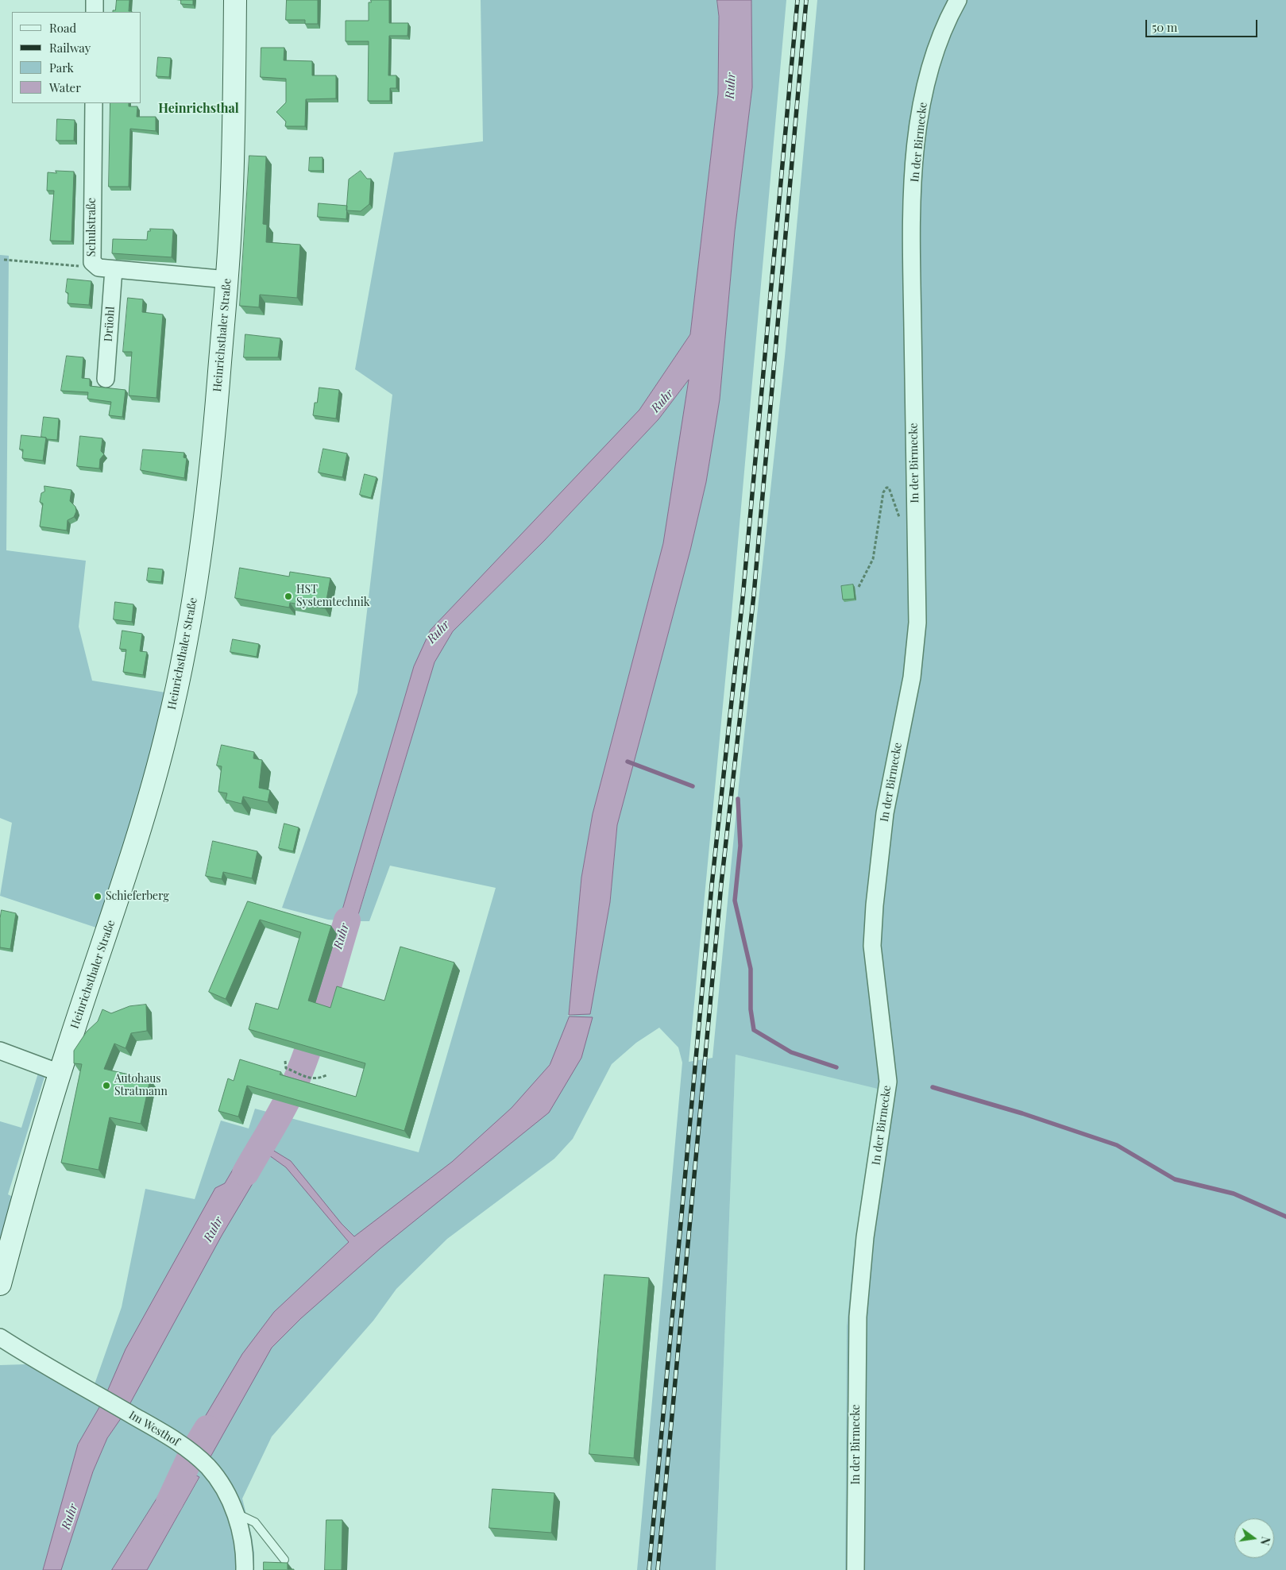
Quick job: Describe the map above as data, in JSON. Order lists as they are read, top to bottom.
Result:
{
  "streets": {
    "main road": ["Heinrichsthaler Straße"],
    "street": [
      "In der Birmecke",
      "Schulstraße",
      "Drüohl",
      "Im Westhof"
    ]
  },
  "crossings": [
    ["Schulstraße", "Drüohl"]
  ],
  "districts": ["Heinrichsthal"],
  "water": ["Ruhr"],
  "places": ["HST Systemtechnik", "Schieferberg", "Autohaus Stratmann"],
  "legend": [
    "Road",
    "Railway",
    "Park",
    "Water"
  ],
  "scale_bar": "50 m",
  "north": "right"
}
